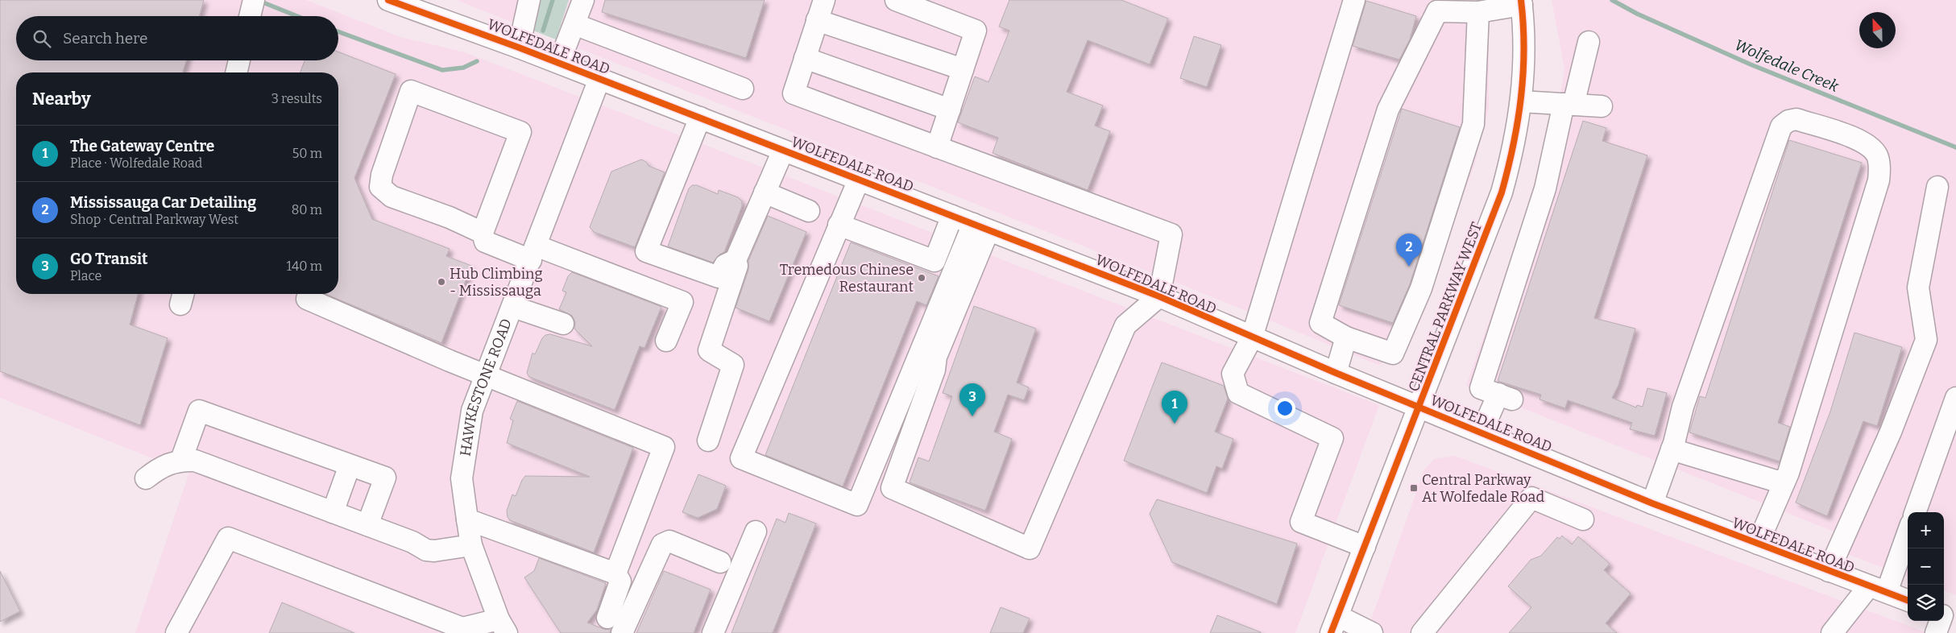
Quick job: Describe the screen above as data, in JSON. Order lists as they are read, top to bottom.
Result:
{
  "streets": {
    "street": ["WOLFEDALE ROAD", "CENTRAL PARKWAY WEST", "HAWKESTONE ROAD"]
  },
  "crossings": [
    ["WOLFEDALE ROAD", "CENTRAL PARKWAY WEST"],
    ["WOLFEDALE ROAD", "HAWKESTONE ROAD"]
  ],
  "water": ["Wolfedale Creek"],
  "places": {
    "other": ["Tremedous Chinese Restaurant", "Hub Climbing - Mississauga"],
    "transit": ["Central Parkway At Wolfedale Road"]
  },
  "north": "top",
  "page": {
    "search": "Search here",
    "heading": ["Nearby", "3 results"],
    "list": [
      {
        "mark": "1",
        "name": "The Gateway Centre",
        "note": "Place · Wolfedale Road",
        "value": "50 m"
      },
      {
        "mark": "2",
        "name": "Mississauga Car Detailing",
        "note": "Shop · Central Parkway West",
        "value": "80 m"
      },
      {
        "mark": "3",
        "name": "GO Transit",
        "note": "Place",
        "value": "140 m"
      }
    ],
    "pins": ["2", "3", "1"],
    "map_buttons": ["+", "−"]
  }
}
